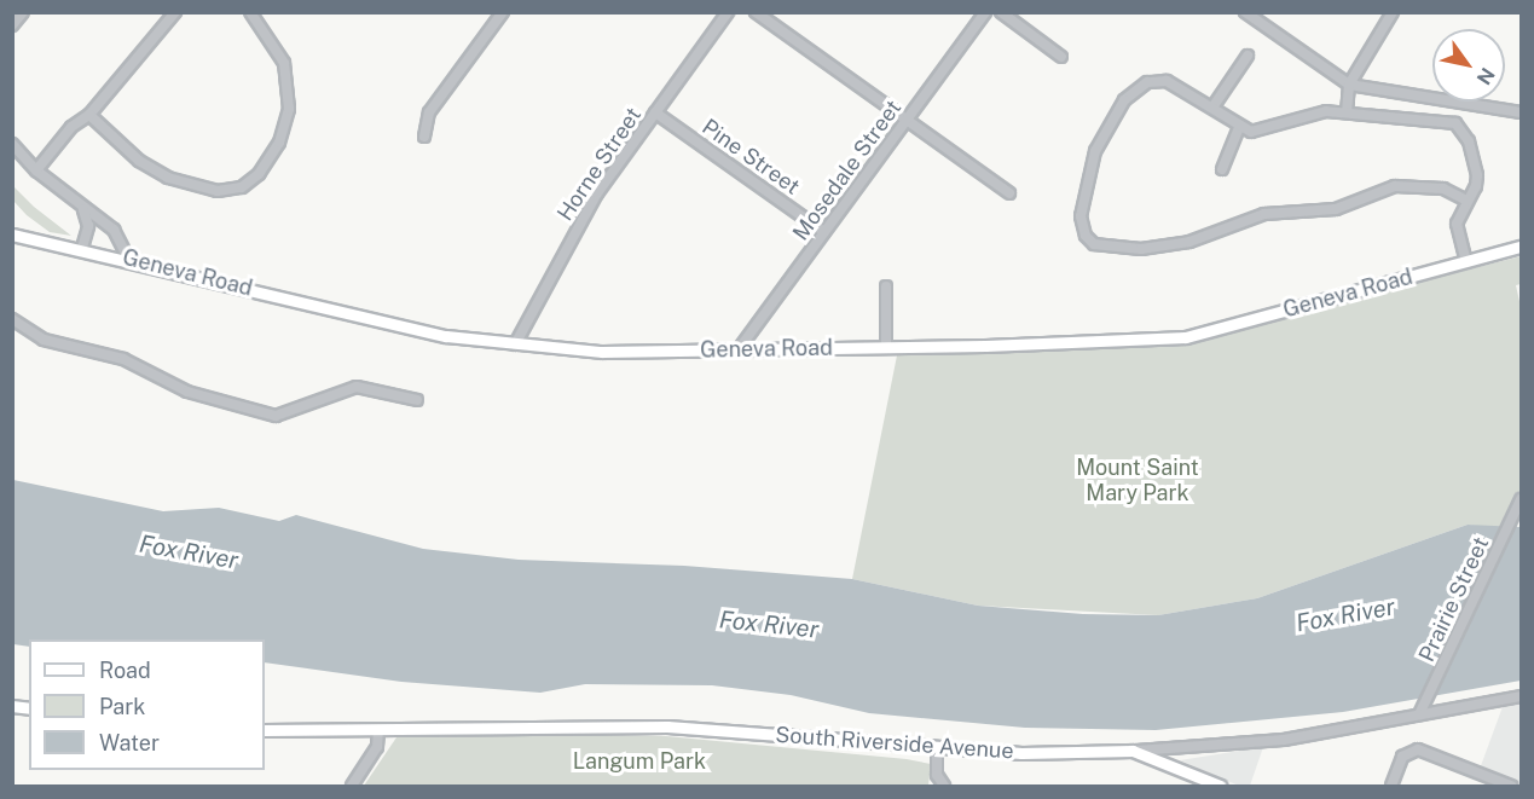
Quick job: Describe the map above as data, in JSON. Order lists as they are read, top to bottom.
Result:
{
  "streets": {
    "main road": ["Geneva Road", "South Riverside Avenue"],
    "street": [
      "Pine Street",
      "Horne Street",
      "Mosedale Street",
      "Prairie Street"
    ]
  },
  "crossings": [
    ["Pine Street", "Horne Street"],
    ["Pine Street", "Mosedale Street"],
    ["Horne Street", "Geneva Road"],
    ["Mosedale Street", "Geneva Road"],
    ["Prairie Street", "South Riverside Avenue"]
  ],
  "water": ["Fox River"],
  "parks": ["Mount Saint Mary Park", "Langum Park"],
  "legend": ["Road", "Park", "Water"],
  "north": "bottom right"
}
